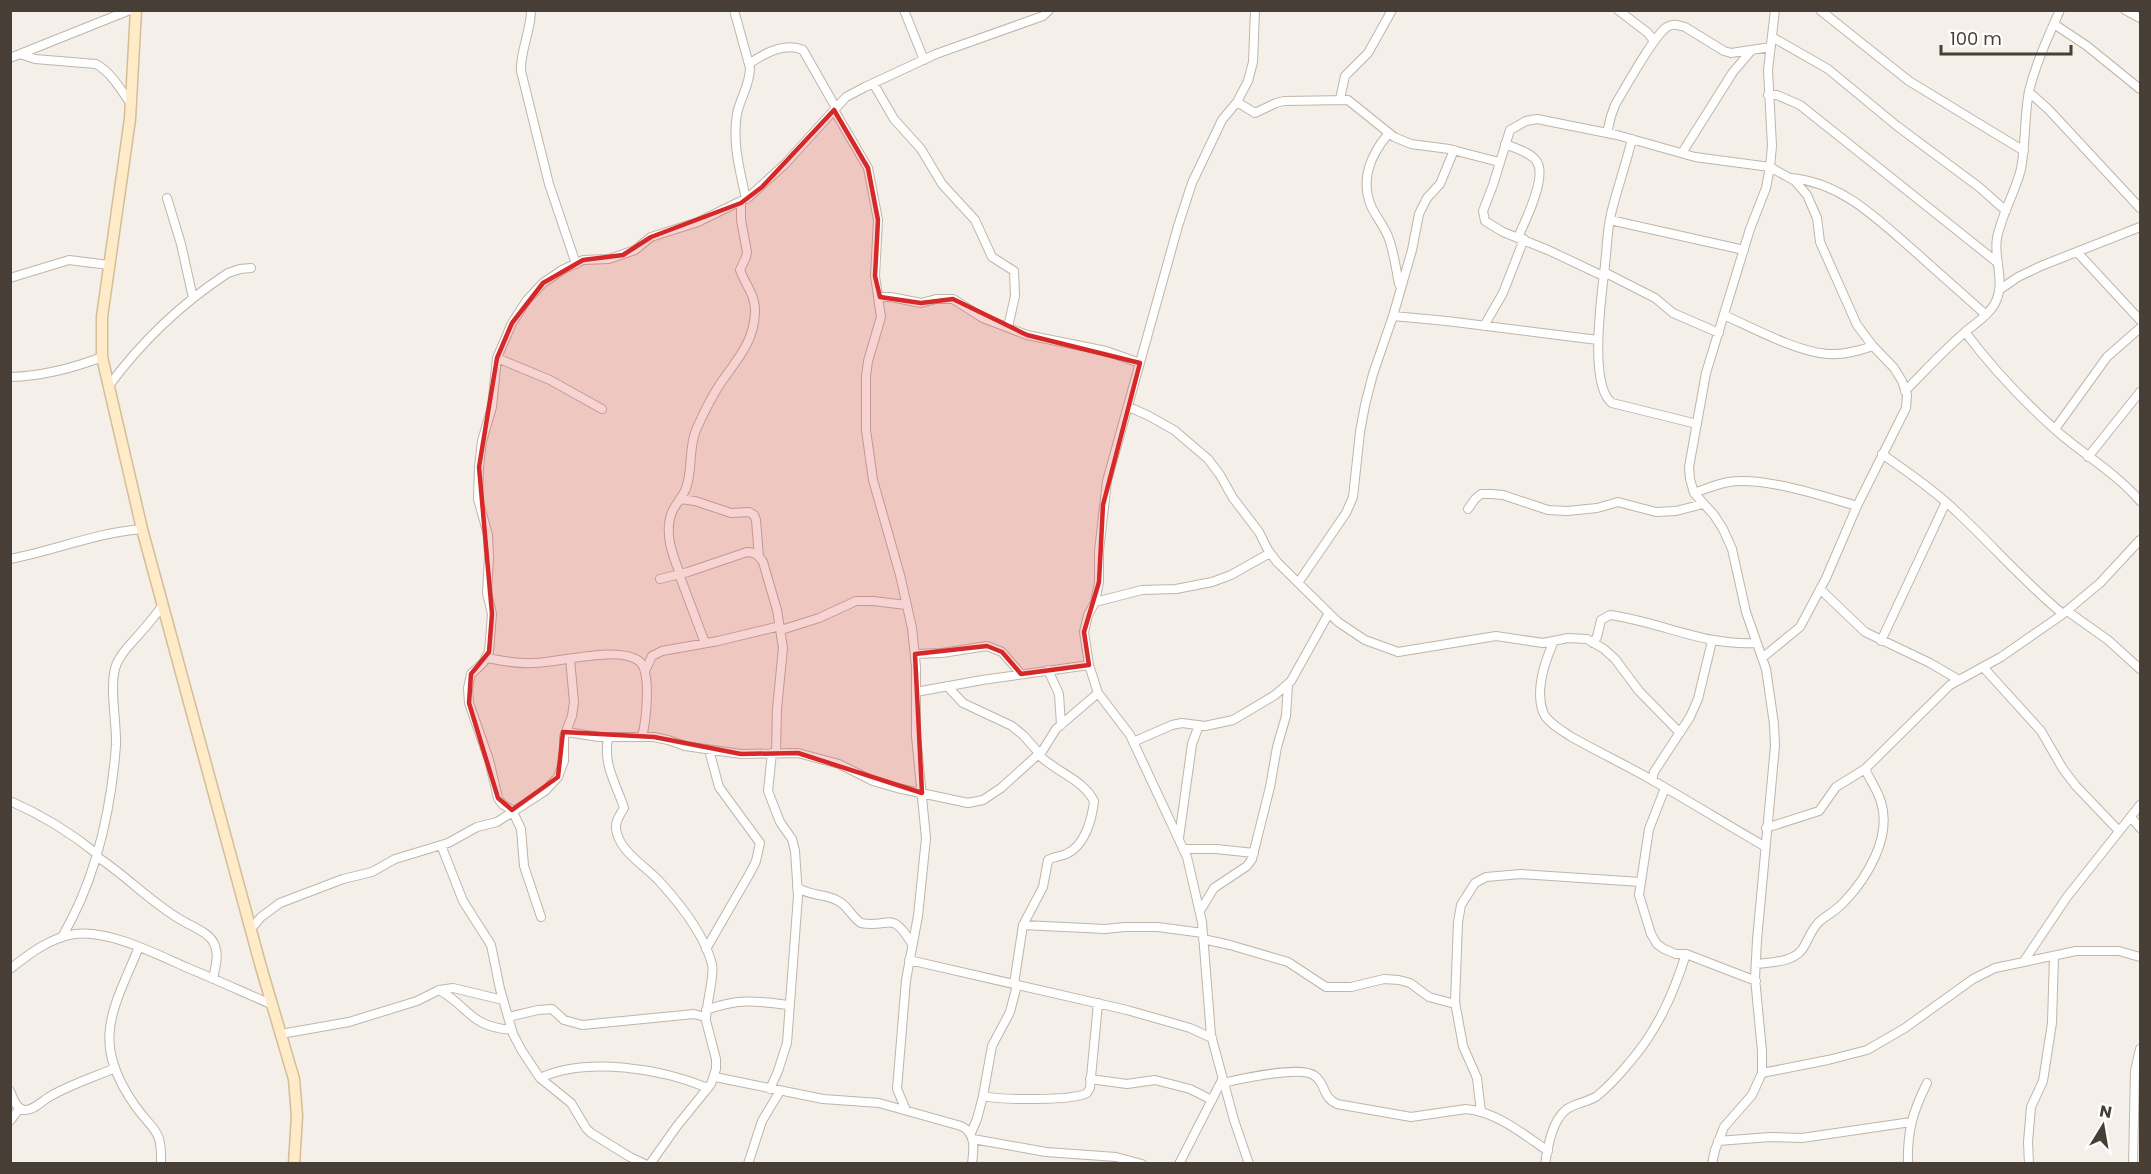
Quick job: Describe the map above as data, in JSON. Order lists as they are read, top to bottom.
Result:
{
  "scale_bar": "100 m",
  "north": "top"
}
